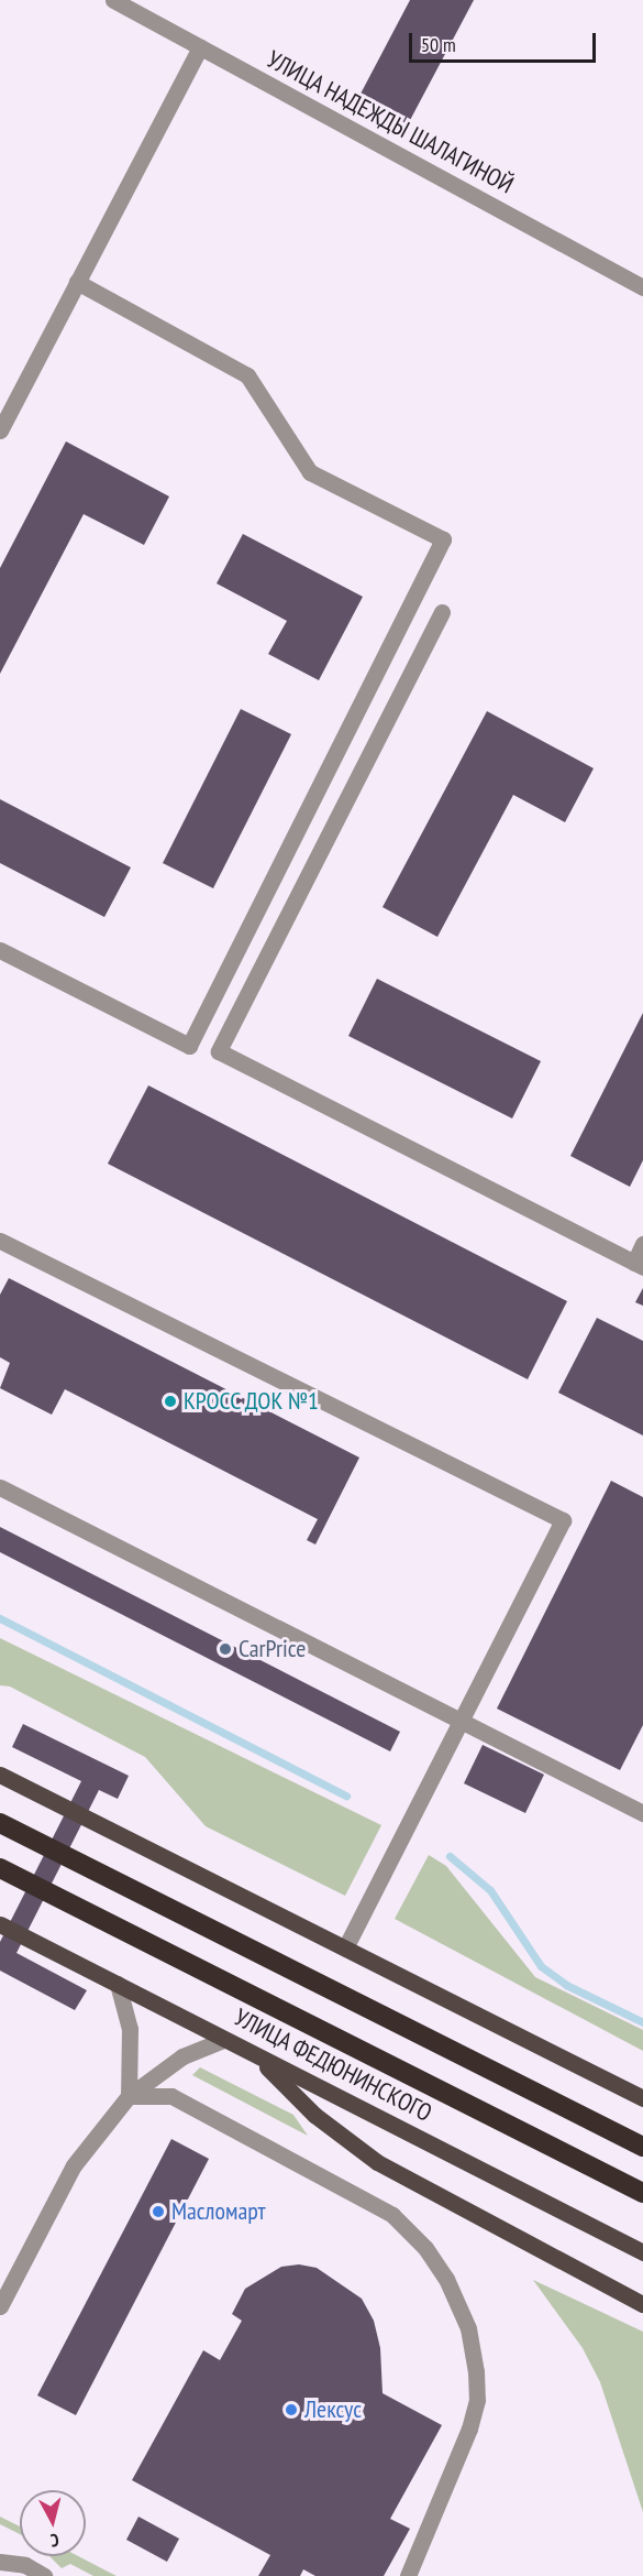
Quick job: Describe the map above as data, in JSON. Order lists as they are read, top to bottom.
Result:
{
  "streets": {
    "highway": ["УЛИЦА ФЕДЮНИНСКОГО"],
    "street": ["УЛИЦА НАДЕЖДЫ ШАЛАГИНОЙ"]
  },
  "places": [
    "КРОСС ДОК №1",
    "CarPrice",
    "Масломарт",
    "Лексус"
  ],
  "scale_bar": "50 m",
  "north": "bottom"
}
